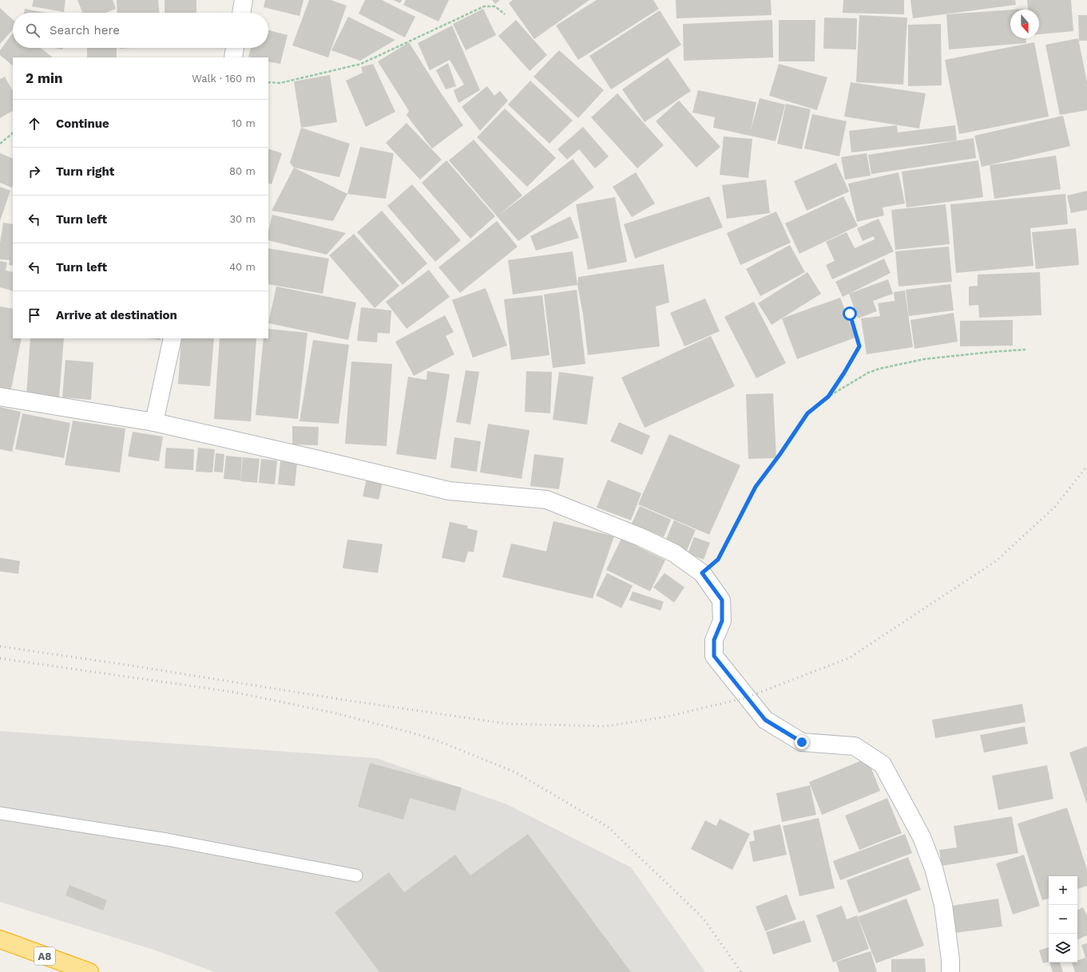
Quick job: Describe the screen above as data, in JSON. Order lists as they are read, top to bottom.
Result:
{
  "streets": {
    "highway": ["A8"]
  },
  "north": "bottom",
  "page": {
    "search": "Search here",
    "heading": ["2 min", "Walk · 160 m"],
    "list": [
      ["Continue", "10 m"],
      ["Turn right", "80 m"],
      ["Turn left", "30 m"],
      ["Turn left", "40 m"],
      "Arrive at destination"
    ],
    "map_buttons": ["+", "−"]
  }
}
